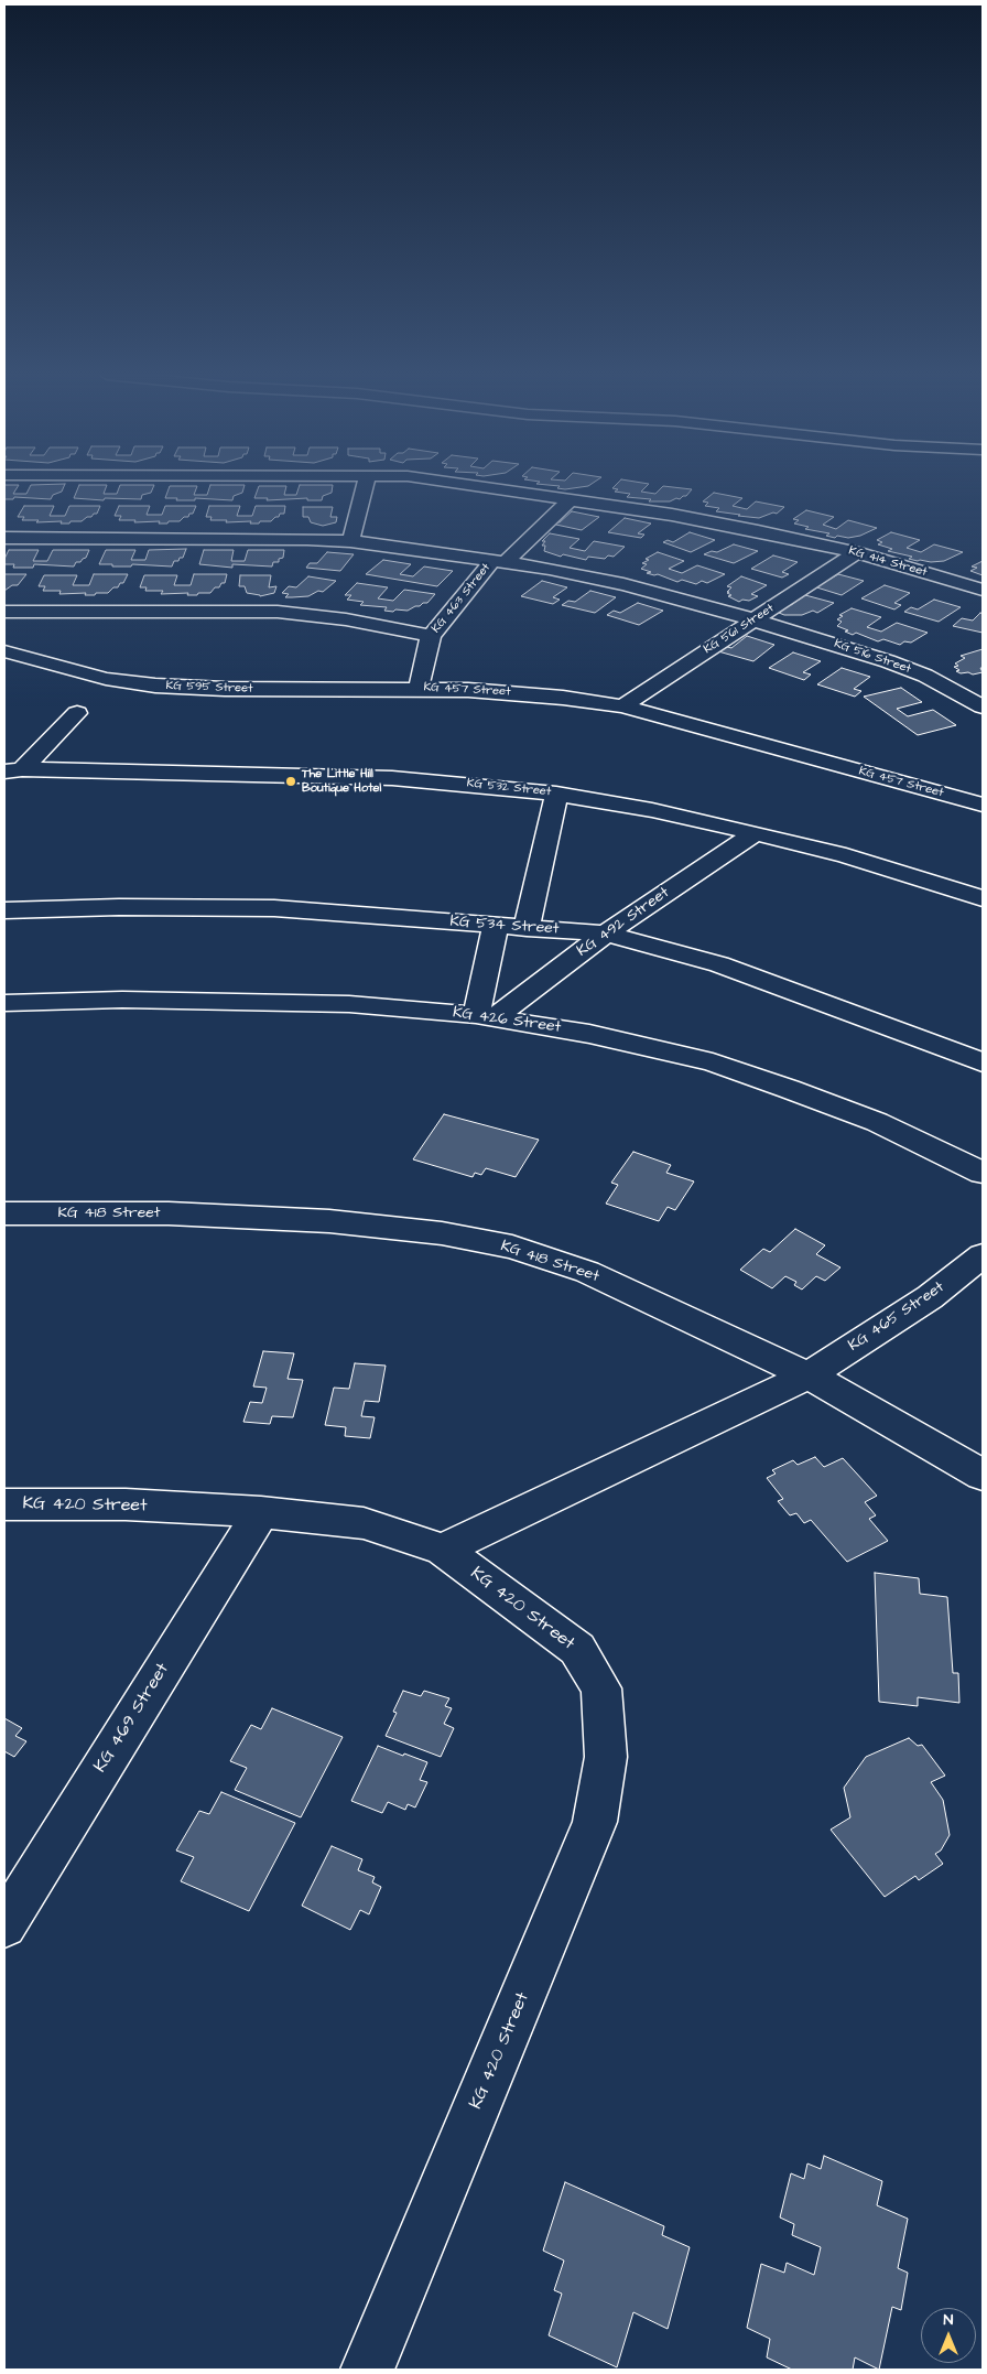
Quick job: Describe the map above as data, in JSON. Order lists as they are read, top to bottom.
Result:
{
  "streets": {
    "street": [
      "KG 414 Street",
      "KG 463 Street",
      "KG 561 Street",
      "KG 516 Street",
      "KG 595 Street",
      "KG 457 Street",
      "KG 532 Street",
      "KG 492 Street",
      "KG 534 Street",
      "KG 426 Street",
      "KG 418 Street",
      "KG 465 Street",
      "KG 420 Street",
      "KG 469 Street"
    ]
  },
  "crossings": [
    ["KG 414 Street", "KG 463 Street"],
    ["KG 414 Street", "KG 561 Street"],
    ["KG 463 Street", "KG 516 Street"],
    ["KG 463 Street", "KG 457 Street"],
    ["KG 561 Street", "KG 516 Street"],
    ["KG 561 Street", "KG 457 Street"],
    ["KG 595 Street", "KG 457 Street"],
    ["KG 532 Street", "KG 492 Street"],
    ["KG 492 Street", "KG 534 Street"],
    ["KG 492 Street", "KG 426 Street"],
    ["KG 418 Street", "KG 465 Street"],
    ["KG 465 Street", "KG 420 Street"],
    ["KG 420 Street", "KG 469 Street"]
  ],
  "places": ["The Little Hill Boutique Hotel"],
  "north": "top"
}
